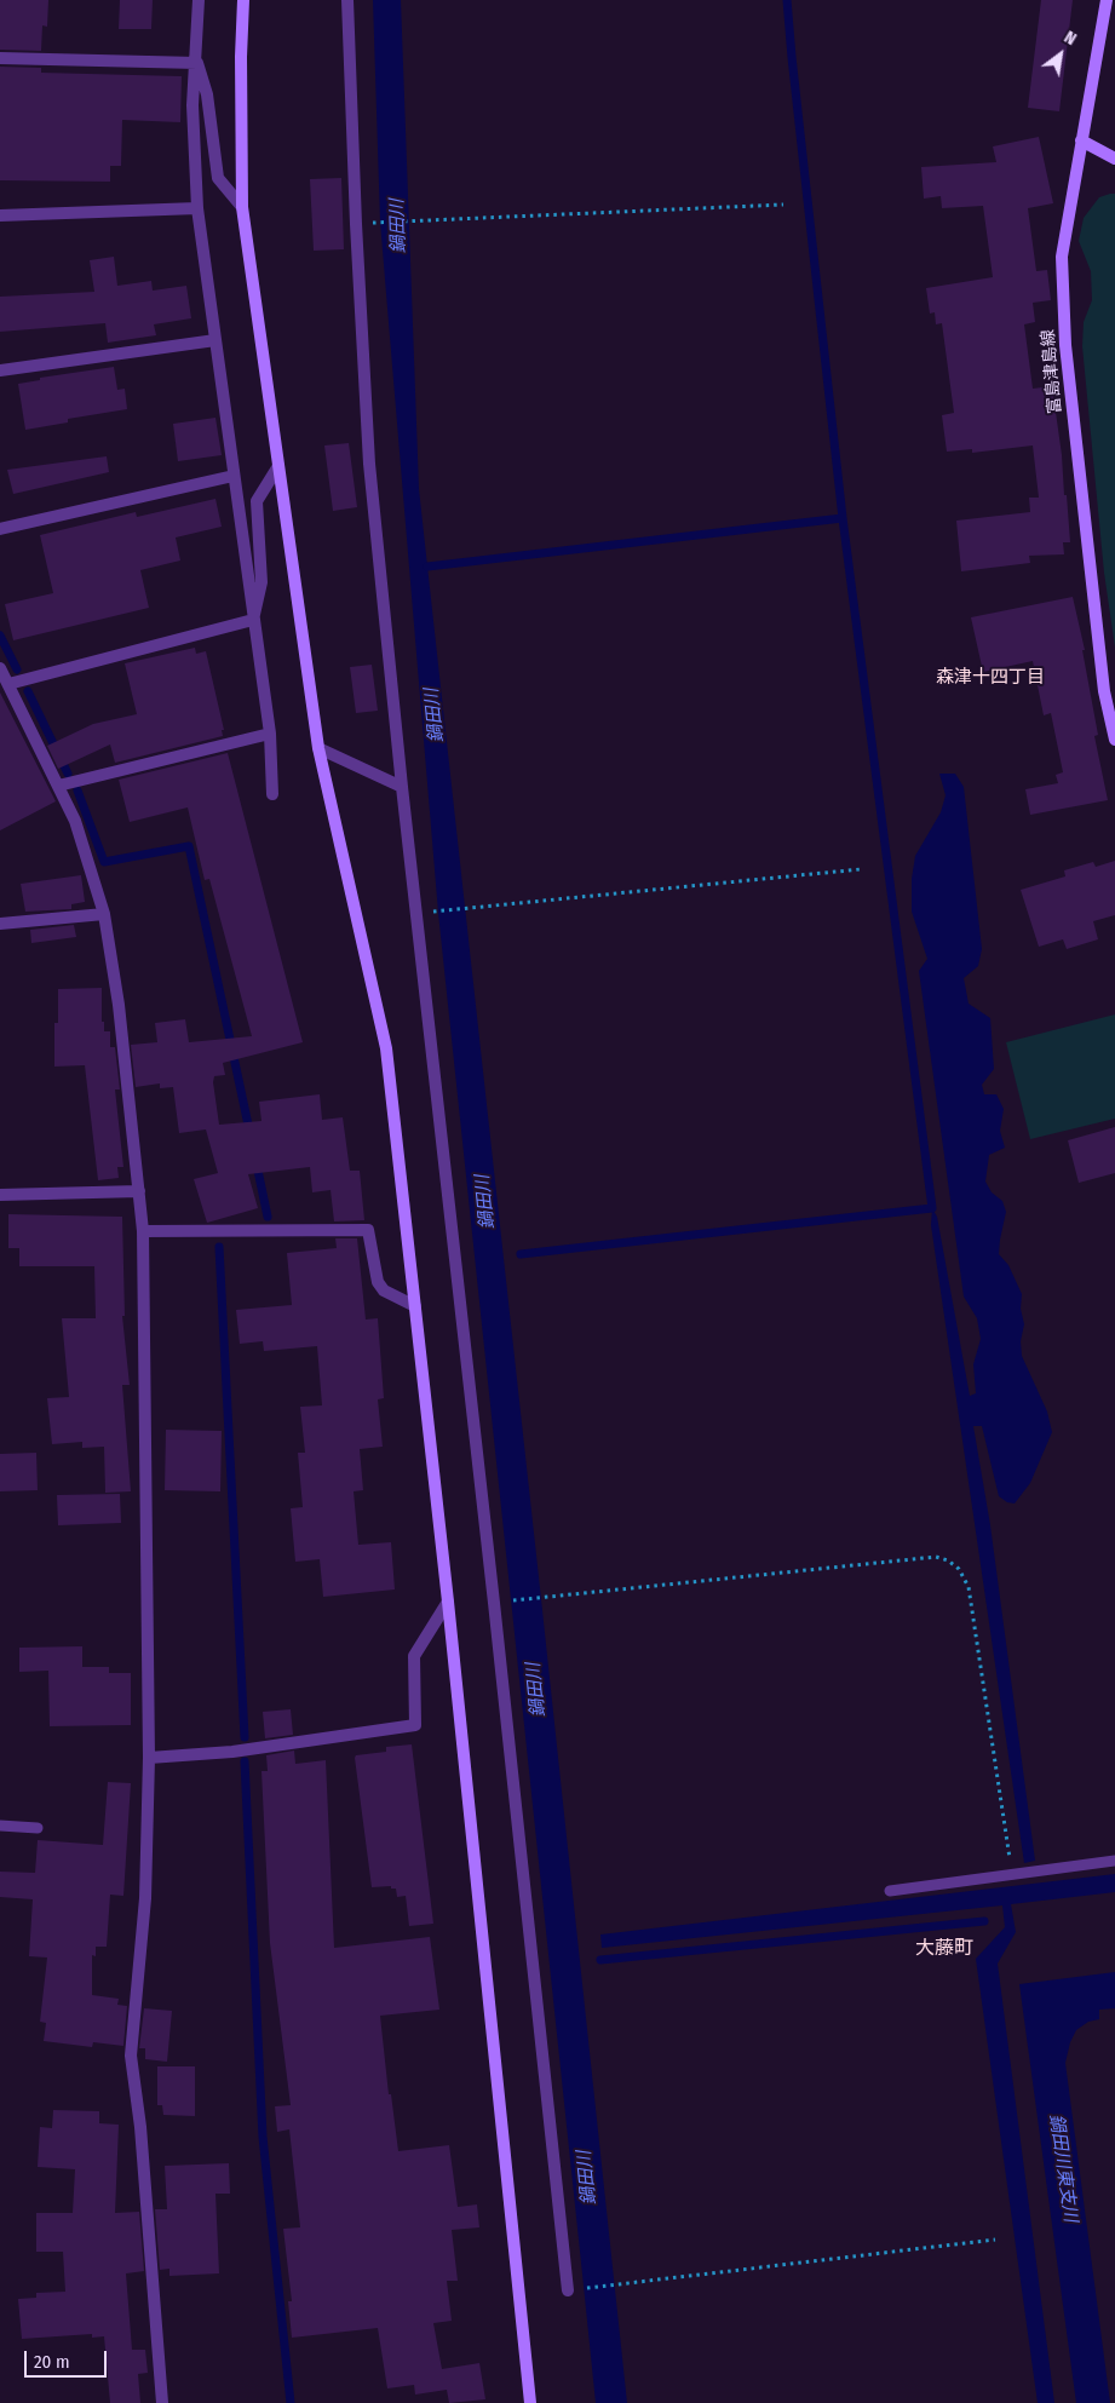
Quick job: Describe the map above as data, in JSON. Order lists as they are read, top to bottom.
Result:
{
  "streets": {
    "street": ["富島津島線"]
  },
  "districts": ["森津十四丁目", "大藤町"],
  "water": ["鍋田川", "鍋田川東支川"],
  "scale_bar": "20 m",
  "north": "top right"
}
